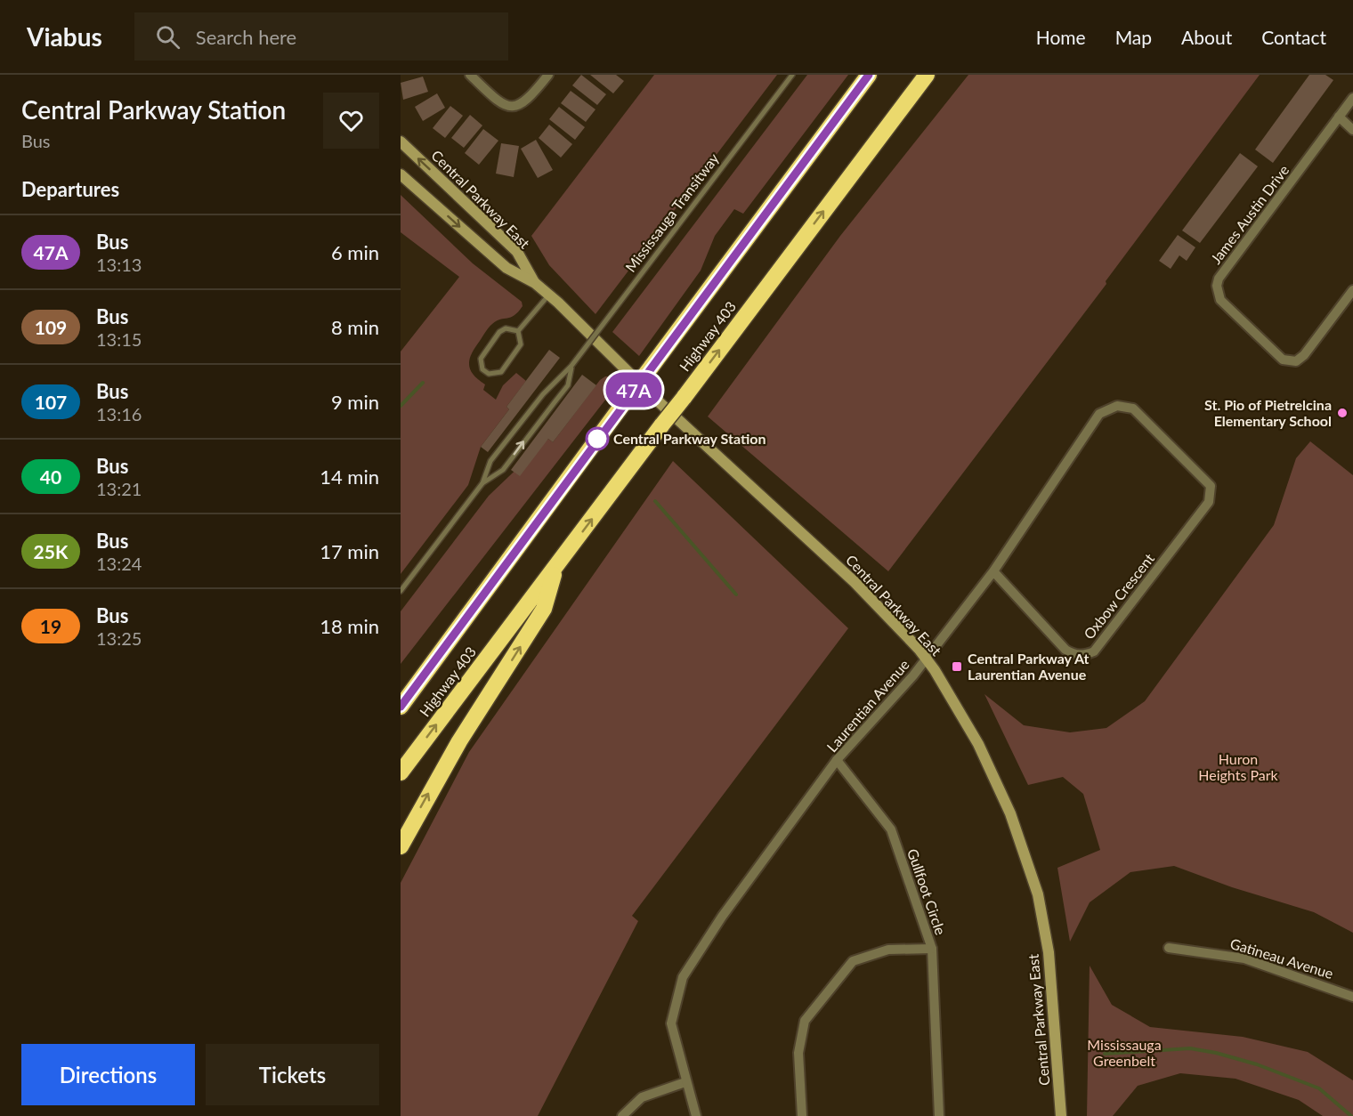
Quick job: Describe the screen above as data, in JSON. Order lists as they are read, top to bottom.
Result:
{
  "streets": {
    "highway": ["Highway 403"],
    "street": [
      "Central Parkway East",
      "James Austin Drive",
      "Oxbow Crescent",
      "Laurentian Avenue",
      "Gullfoot Circle",
      "Gatineau Avenue"
    ],
    "lane": ["Mississauga Transitway"]
  },
  "crossings": [
    ["Central Parkway East", "Laurentian Avenue"],
    ["Oxbow Crescent", "Laurentian Avenue"],
    ["Laurentian Avenue", "Gullfoot Circle"]
  ],
  "parks": ["Huron Heights Park", "Mississauga Greenbelt"],
  "places": {
    "other": ["St. Pio of Pietrelcina Elementary School", "Central Parkway Station"],
    "transit": ["Central Parkway At Laurentian Avenue"]
  },
  "lines": ["bus line 47A"],
  "page": {
    "header": "Viabus",
    "search": "Search here",
    "nav": [
      "Home",
      "Map",
      "About",
      "Contact"
    ],
    "heading": [
      ["Central Parkway Station", "Bus"],
      "Departures"
    ],
    "on_map": "47A",
    "list": [
      {
        "mark": "47A",
        "name": "Bus",
        "note": "13:13",
        "value": "6 min"
      },
      {
        "mark": "109",
        "name": "Bus",
        "note": "13:15",
        "value": "8 min"
      },
      {
        "mark": "107",
        "name": "Bus",
        "note": "13:16",
        "value": "9 min"
      },
      {
        "mark": "40",
        "name": "Bus",
        "note": "13:21",
        "value": "14 min"
      },
      {
        "mark": "25K",
        "name": "Bus",
        "note": "13:24",
        "value": "17 min"
      },
      {
        "mark": "19",
        "name": "Bus",
        "note": "13:25",
        "value": "18 min"
      }
    ],
    "buttons": ["Directions", "Tickets"]
  }
}
